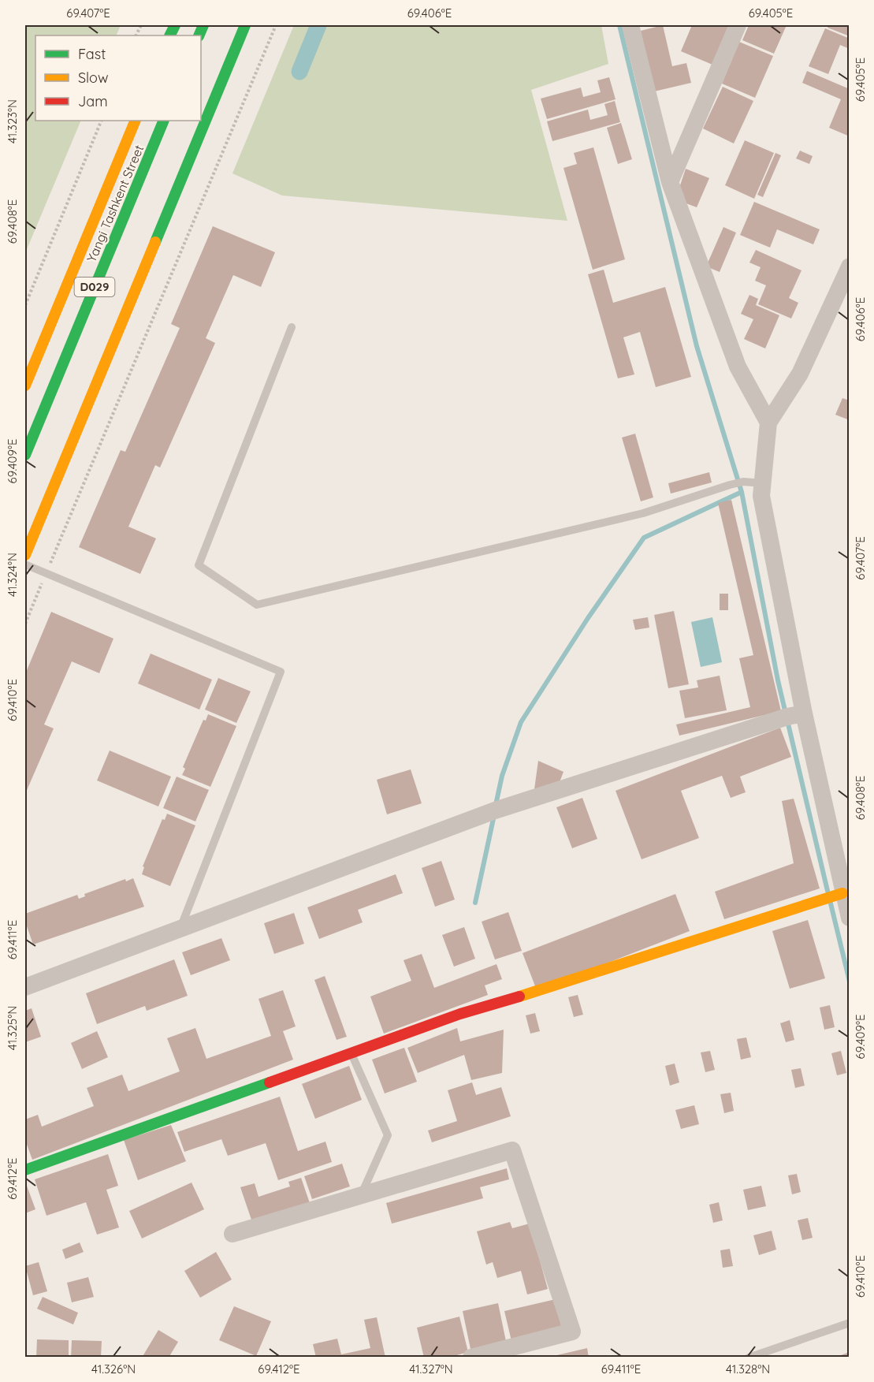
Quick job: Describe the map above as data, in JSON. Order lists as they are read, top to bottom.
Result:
{
  "streets": {
    "main road": ["Yangi Tashkent Street", "D029"]
  },
  "legend": ["Fast", "Slow", "Jam"],
  "coordinates": [
    "69.407°E",
    "69.406°E",
    "69.405°E",
    "41.323°N",
    "69.408°E",
    "69.409°E",
    "41.324°N",
    "69.410°E",
    "69.411°E",
    "41.325°N",
    "69.412°E",
    "41.326°N",
    "41.327°N",
    "41.328°N"
  ]
}
